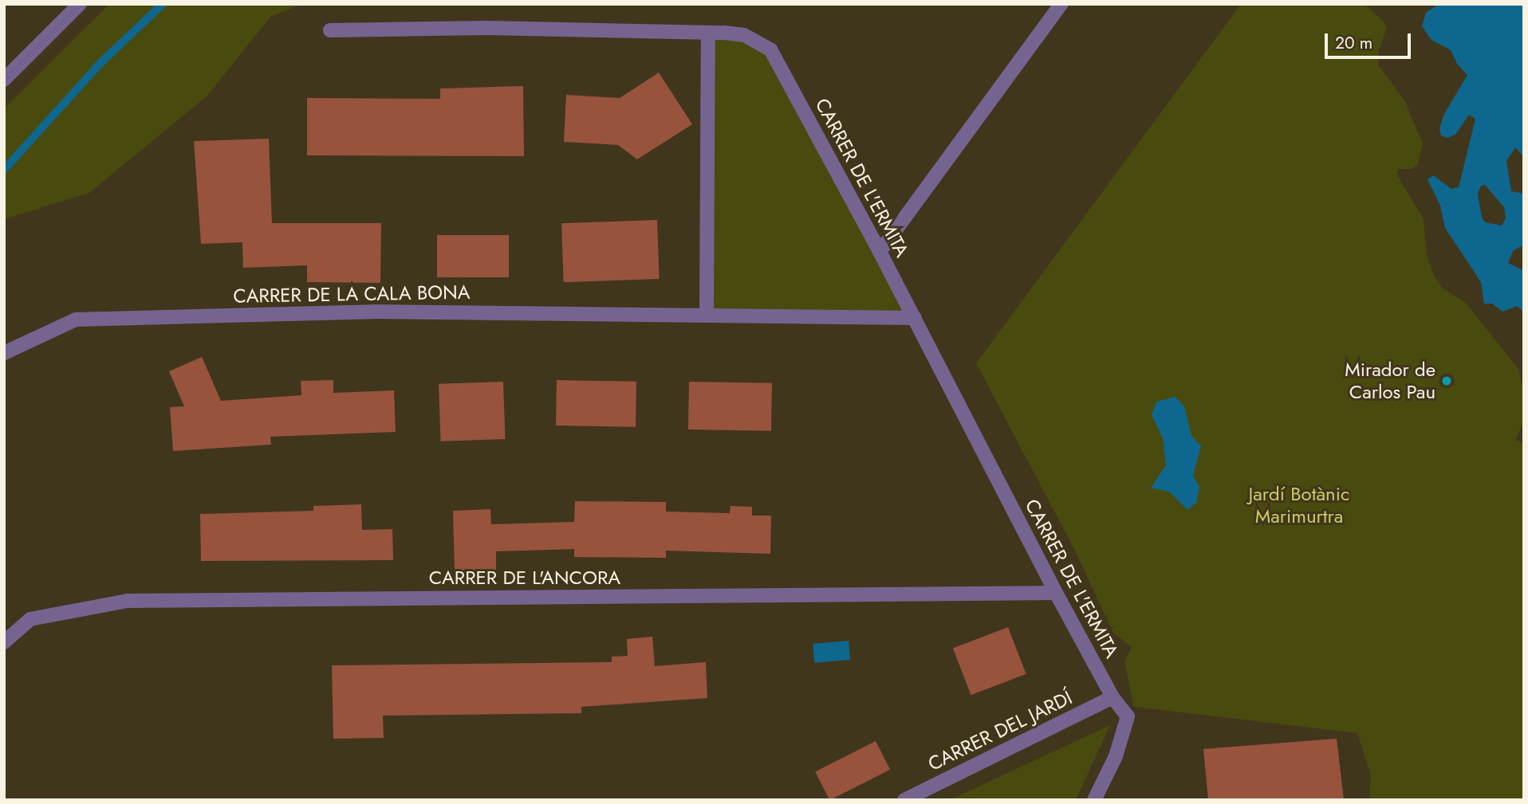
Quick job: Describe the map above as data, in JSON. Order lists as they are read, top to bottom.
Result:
{
  "streets": {
    "street": [
      "CARRER DE L'ERMITA",
      "CARRER DE LA CALA BONA",
      "CARRER DE L'ANCORA",
      "CARRER DEL JARDÍ"
    ]
  },
  "crossings": [
    ["CARRER DE L'ERMITA", "CARRER DE LA CALA BONA"],
    ["CARRER DE L'ERMITA", "CARRER DE L'ANCORA"],
    ["CARRER DE L'ERMITA", "CARRER DEL JARDÍ"]
  ],
  "parks": ["Jardí Botànic Marimurtra"],
  "places": ["Mirador de Carlos Pau"],
  "scale_bar": "20 m"
}
